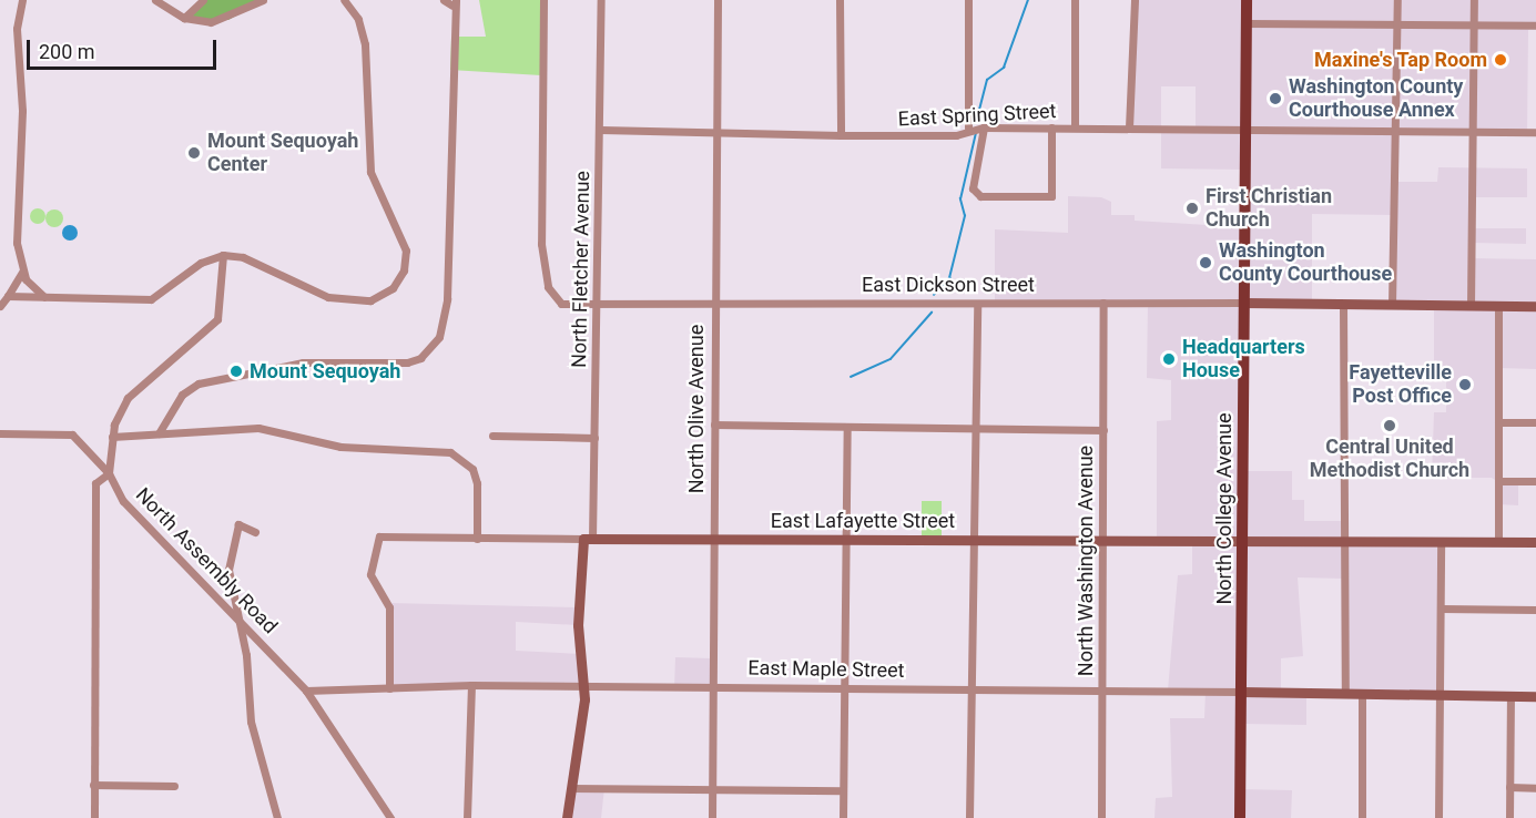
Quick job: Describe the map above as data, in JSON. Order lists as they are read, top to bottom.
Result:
{
  "streets": {
    "main road": [
      "East Dickson Street",
      "North College Avenue",
      "East Lafayette Street",
      "East Maple Street"
    ],
    "street": [
      "East Spring Street",
      "North Fletcher Avenue",
      "North Olive Avenue",
      "North Assembly Road",
      "North Washington Avenue"
    ]
  },
  "crossings": [
    ["East Spring Street", "North Fletcher Avenue"],
    ["East Spring Street", "North Olive Avenue"],
    ["East Spring Street", "North College Avenue"],
    ["North Fletcher Avenue", "East Dickson Street"],
    ["North Fletcher Avenue", "East Lafayette Street"],
    ["East Dickson Street", "North Olive Avenue"],
    ["East Dickson Street", "North College Avenue"],
    ["East Dickson Street", "North Washington Avenue"],
    ["North Olive Avenue", "East Lafayette Street"],
    ["North Olive Avenue", "East Maple Street"],
    ["North College Avenue", "East Lafayette Street"],
    ["North College Avenue", "East Maple Street"],
    ["East Lafayette Street", "North Washington Avenue"],
    ["East Lafayette Street", "East Maple Street"],
    ["North Assembly Road", "East Maple Street"],
    ["North Washington Avenue", "East Maple Street"]
  ],
  "places": [
    "Maxine's Tap Room",
    "Washington County Courthouse Annex",
    "Mount Sequoyah Center",
    "First Christian Church",
    "Washington County Courthouse",
    "Headquarters House",
    "Mount Sequoyah",
    "Fayetteville Post Office",
    "Central United Methodist Church"
  ],
  "scale_bar": "200 m"
}
